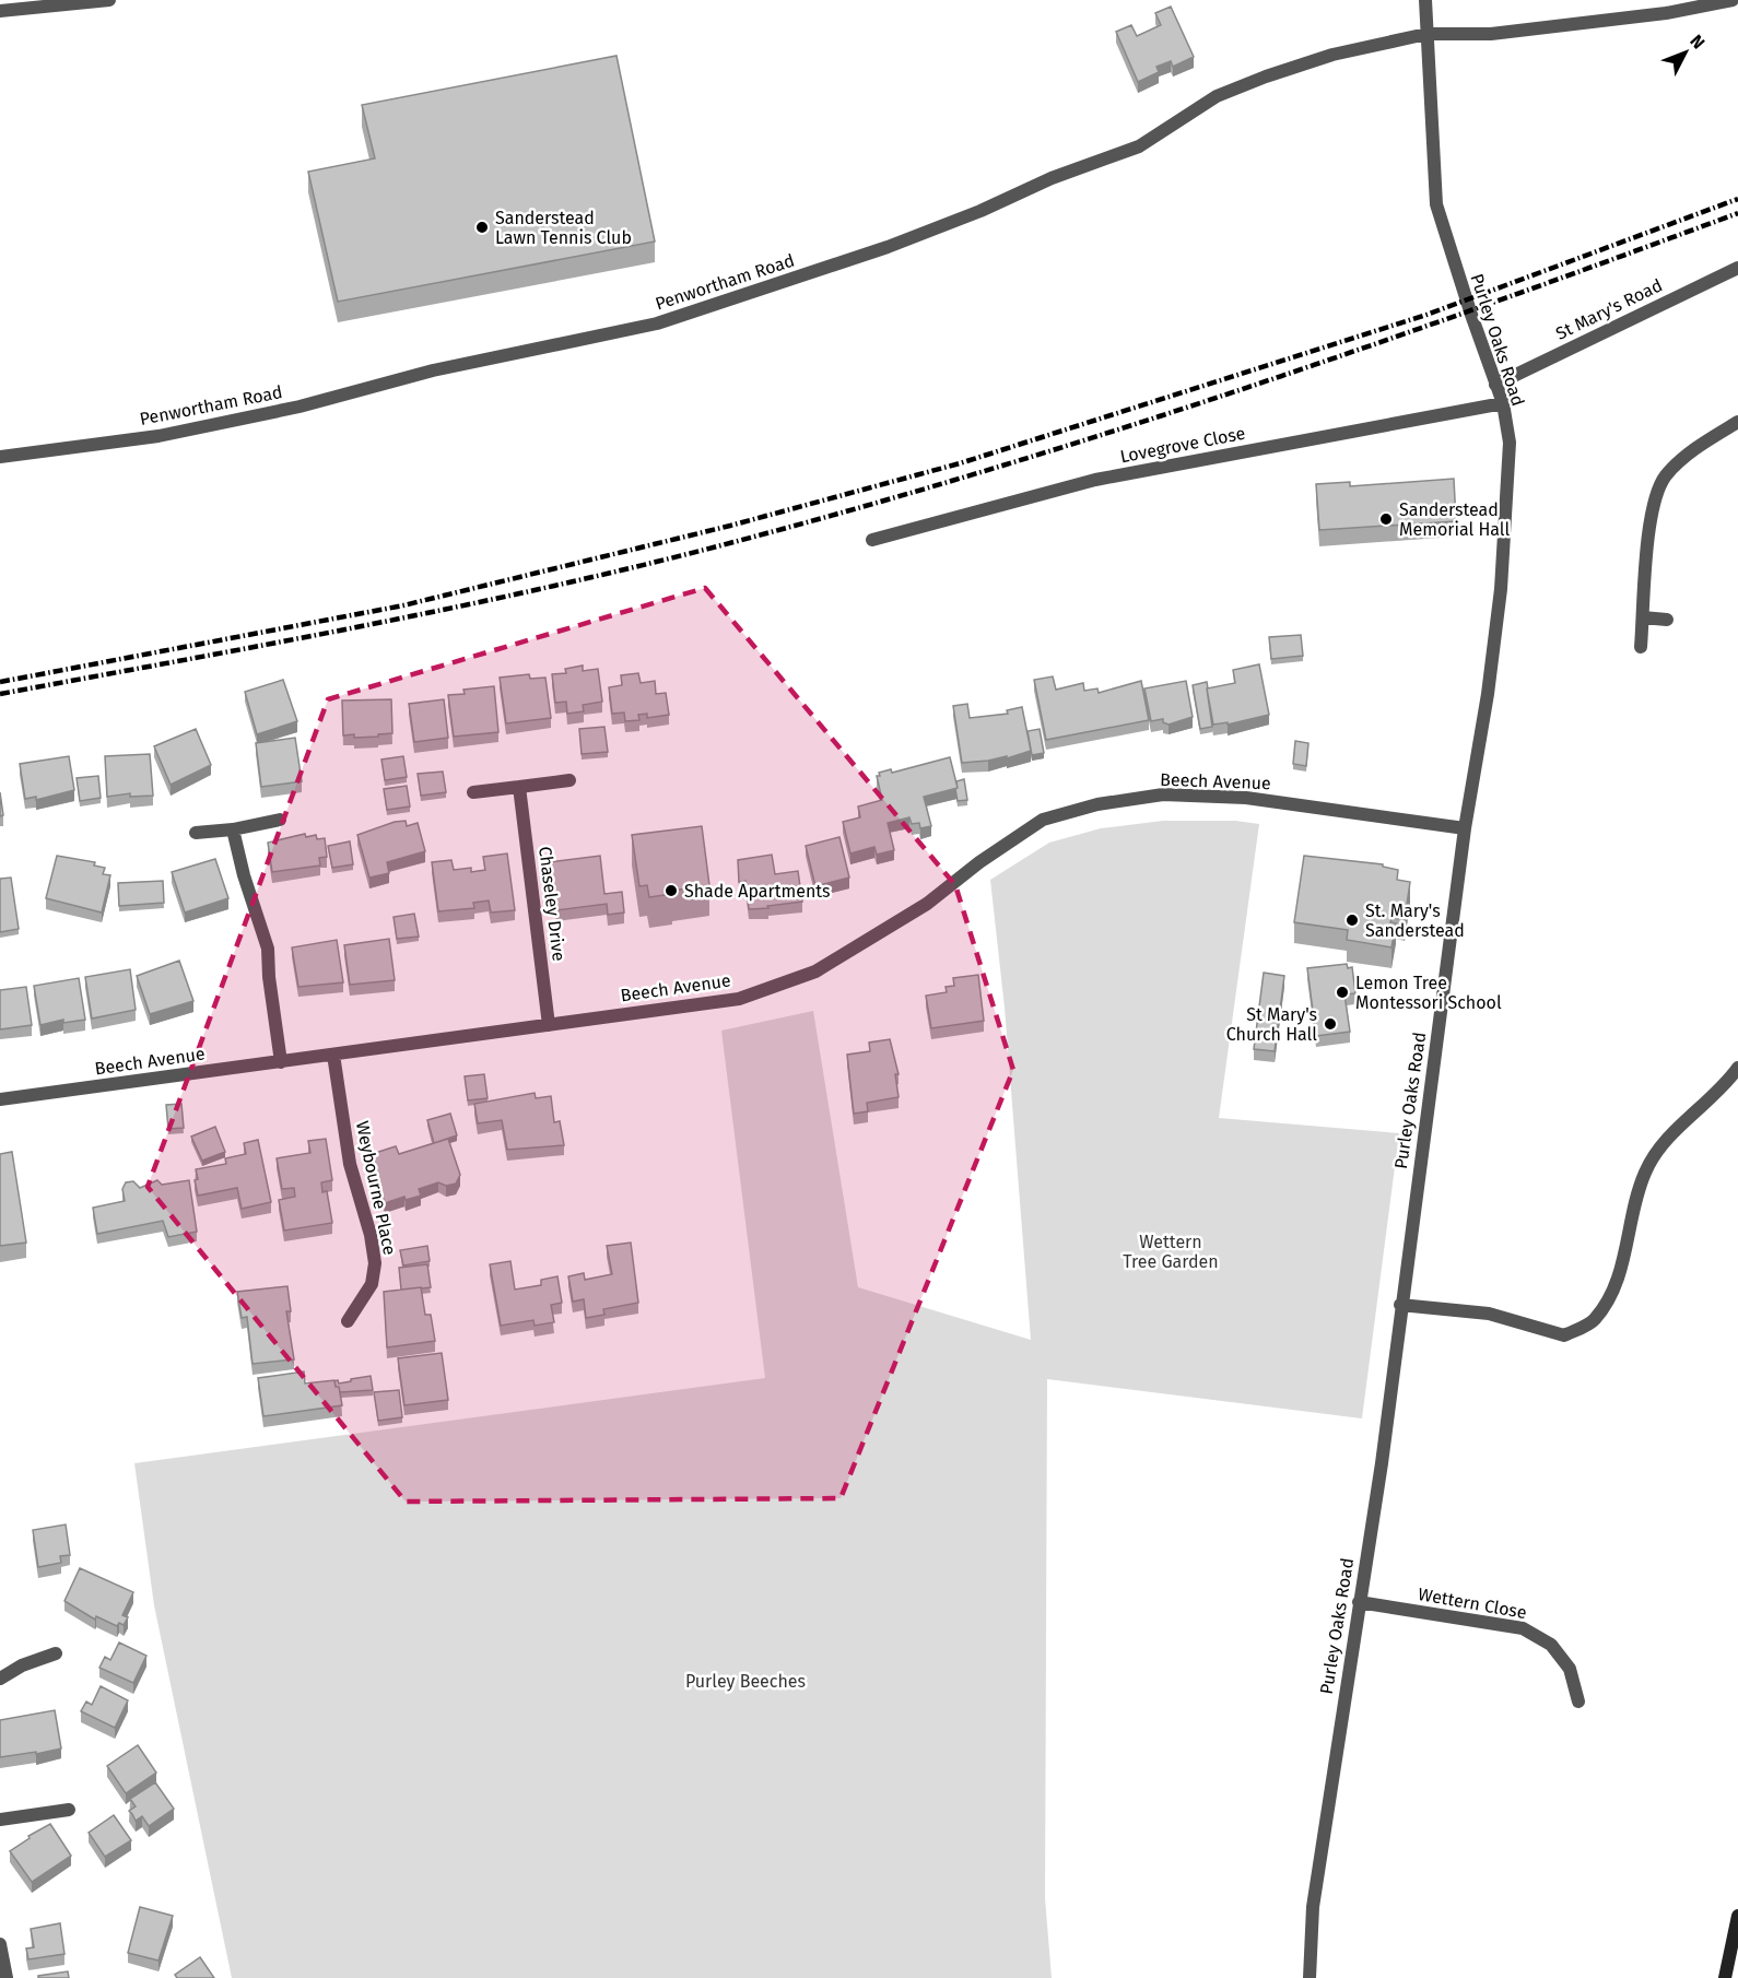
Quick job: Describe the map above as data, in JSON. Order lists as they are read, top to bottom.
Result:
{
  "streets": {
    "street": [
      "Penwortham Road",
      "St Mary's Road",
      "Purley Oaks Road",
      "Lovegrove Close",
      "Beech Avenue",
      "Chaseley Drive",
      "Weybourne Place",
      "Wettern Close"
    ]
  },
  "crossings": [
    ["Penwortham Road", "Purley Oaks Road"],
    ["St Mary's Road", "Purley Oaks Road"],
    ["Purley Oaks Road", "Lovegrove Close"],
    ["Purley Oaks Road", "Beech Avenue"],
    ["Purley Oaks Road", "Wettern Close"],
    ["Beech Avenue", "Chaseley Drive"],
    ["Beech Avenue", "Weybourne Place"]
  ],
  "parks": ["Wettern Tree Garden", "Purley Beeches"],
  "places": [
    "Sanderstead Lawn Tennis Club",
    "Sanderstead Memorial Hall",
    "Shade Apartments",
    "St. Mary's Sanderstead",
    "Lemon Tree Montessori School",
    "St Mary's Church Hall"
  ],
  "north": "top right"
}
